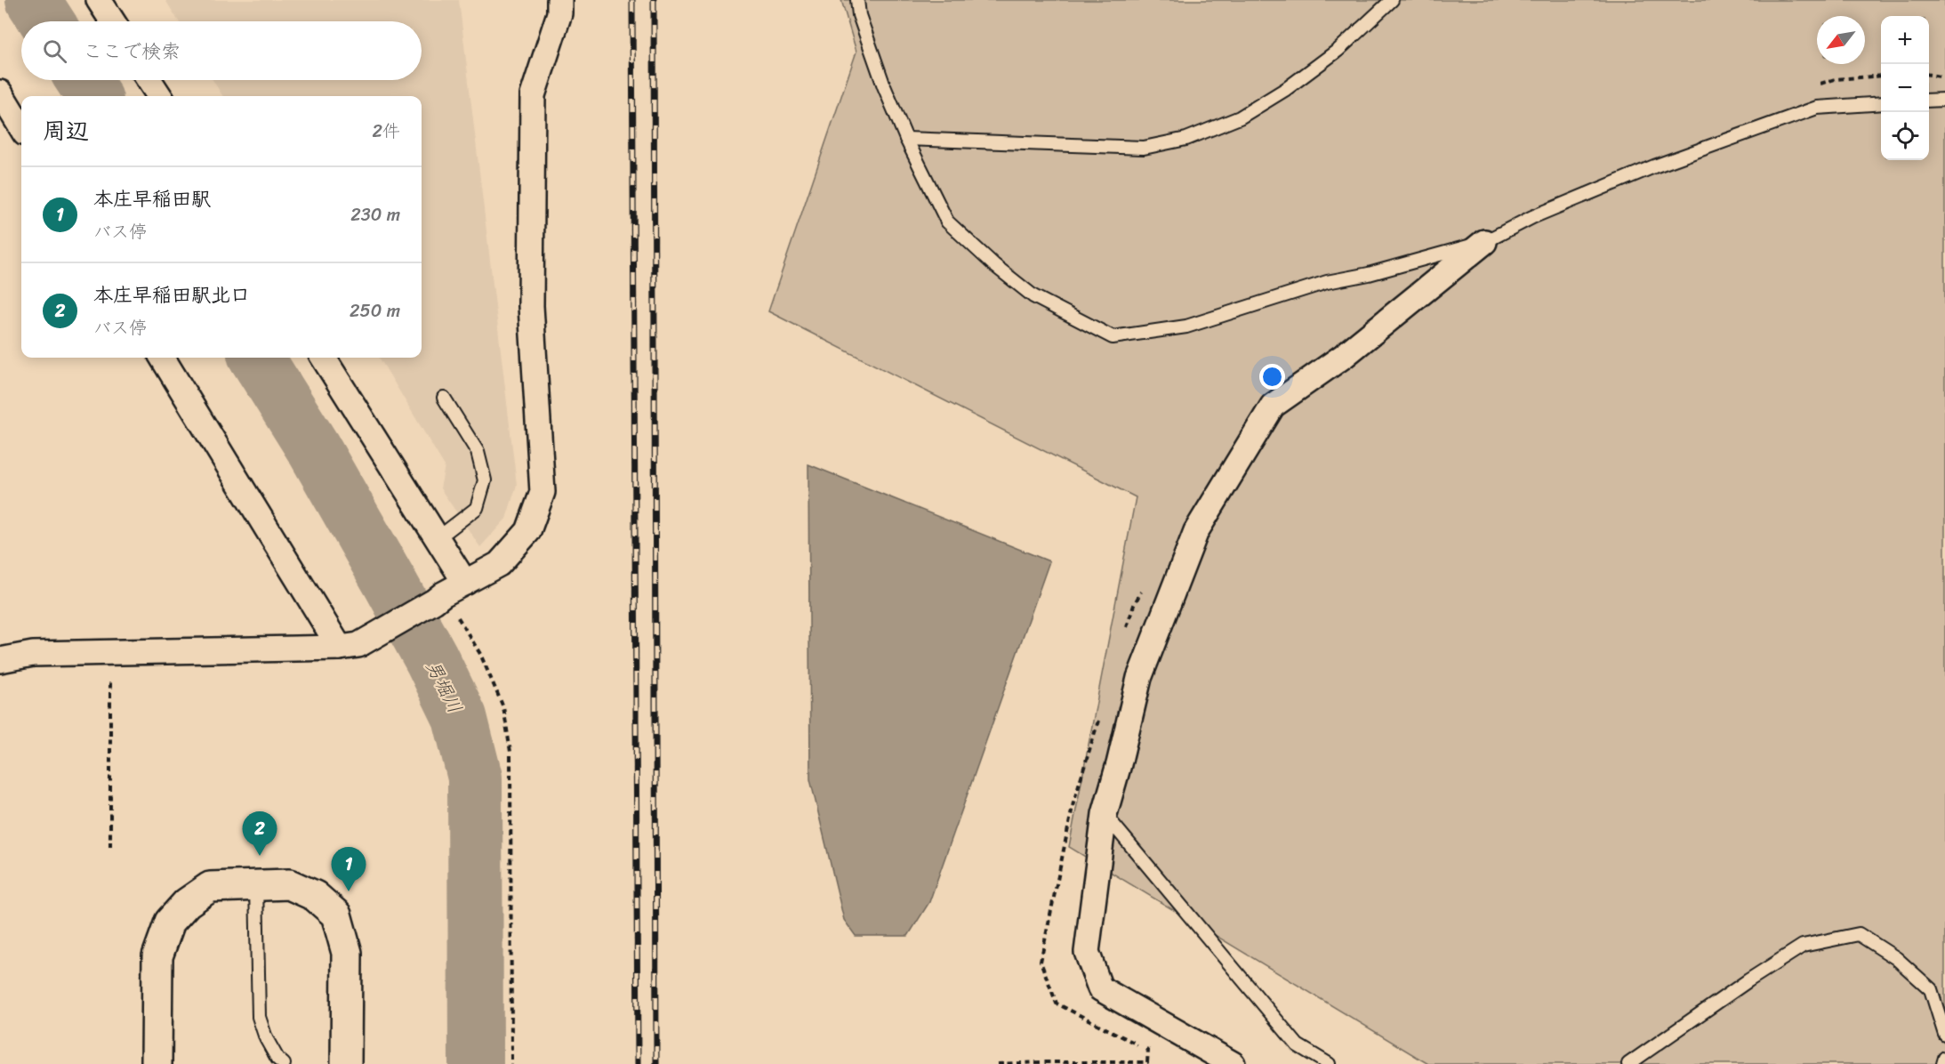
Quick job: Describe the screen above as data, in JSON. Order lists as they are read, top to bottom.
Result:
{
  "water": ["男堀川"],
  "north": "bottom left",
  "page": {
    "map_buttons": ["+", "−"],
    "search": "ここで検索",
    "heading": ["周辺", "2件"],
    "list": [
      {
        "mark": "1",
        "name": "本庄早稲田駅",
        "note": "バス停",
        "value": "230 m"
      },
      {
        "mark": "2",
        "name": "本庄早稲田駅北口",
        "note": "バス停",
        "value": "250 m"
      }
    ],
    "pins": ["2", "1"]
  }
}
